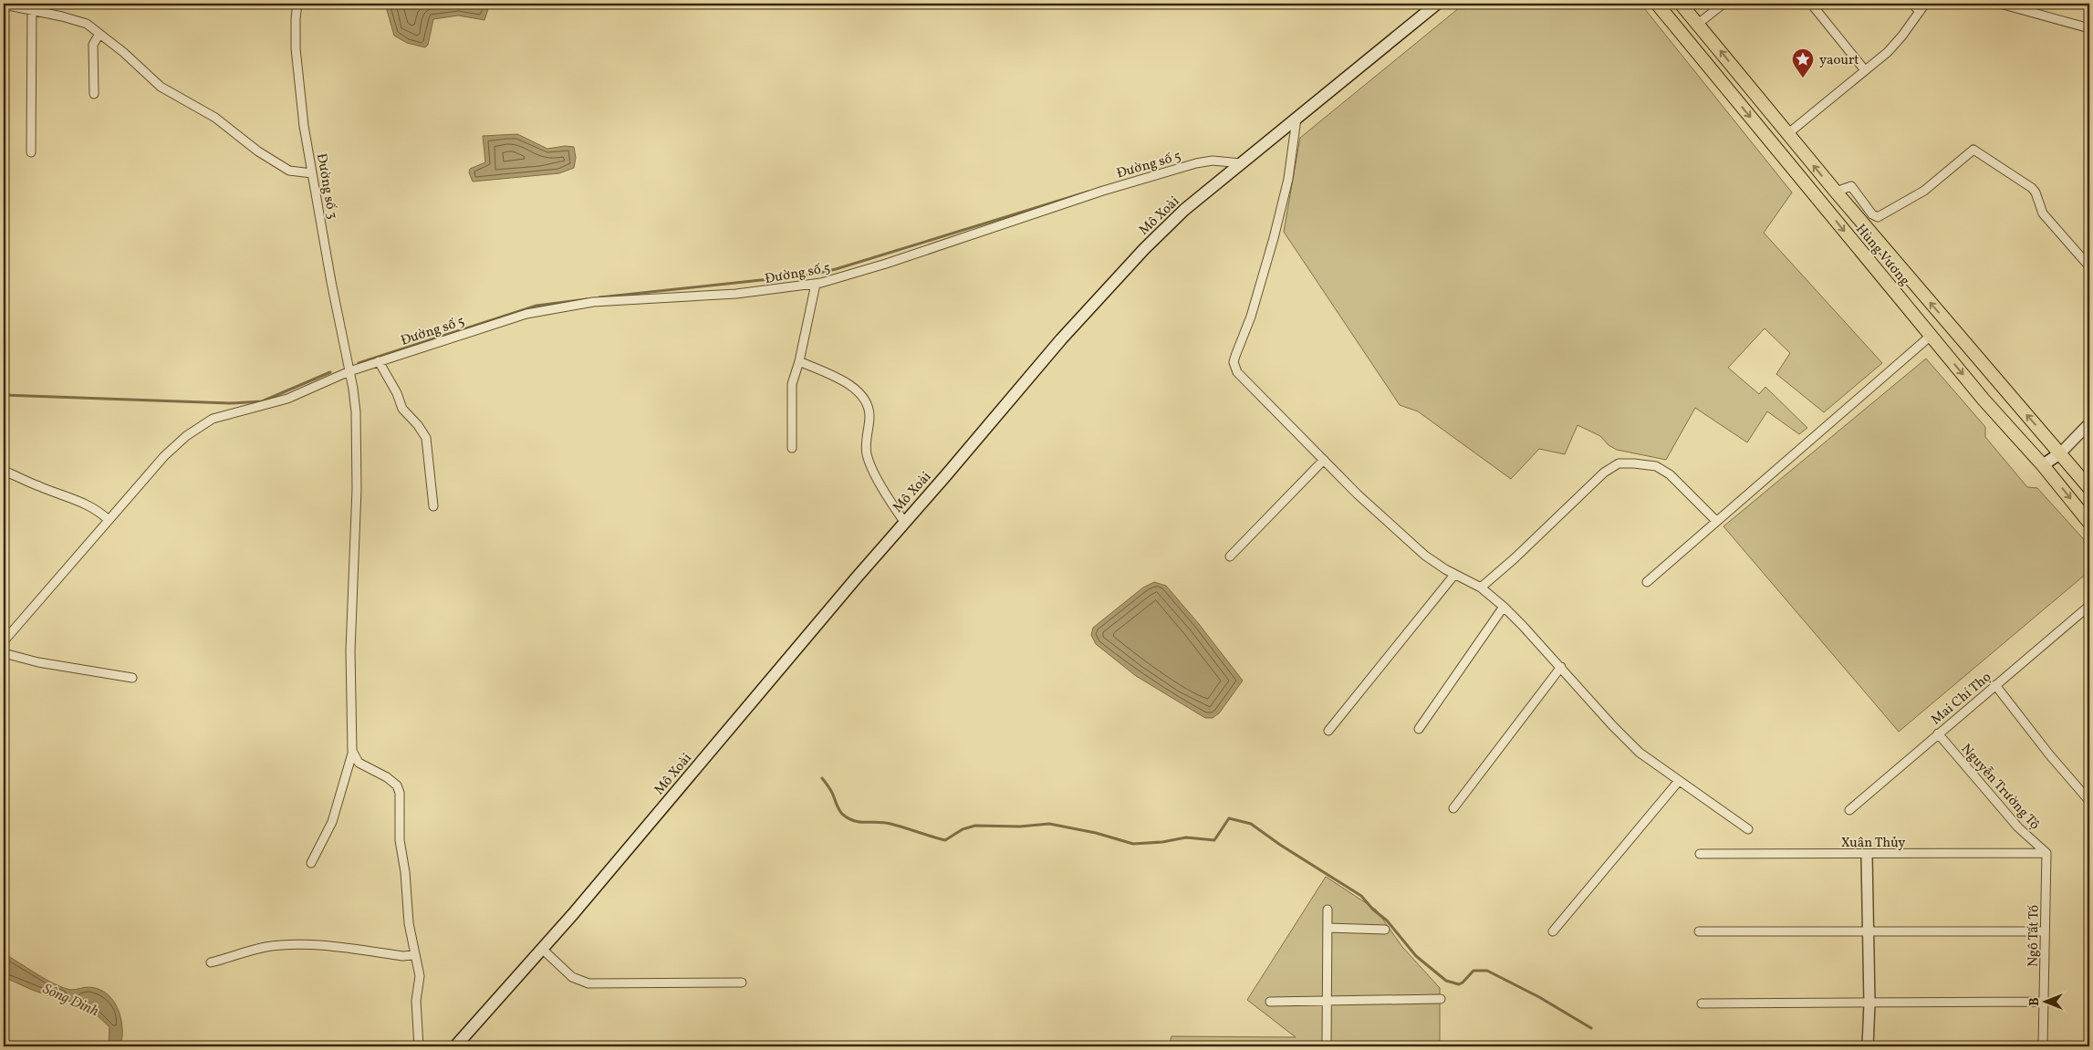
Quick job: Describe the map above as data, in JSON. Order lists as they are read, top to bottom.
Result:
{
  "streets": {
    "main road": ["Mô Xoài", "Hùng Vương"],
    "street": [
      "Đường số 5",
      "Đường số 3",
      "Mai Chí Thọ",
      "Nguyễn Trường Tộ",
      "Xuân Thủy",
      "Ngô Tất Tố"
    ]
  },
  "crossings": [
    ["Đường số 5", "Đường số 3"],
    ["Đường số 5", "Mô Xoài"],
    ["Mai Chí Thọ", "Nguyễn Trường Tộ"],
    ["Nguyễn Trường Tộ", "Xuân Thủy"],
    ["Nguyễn Trường Tộ", "Ngô Tất Tố"],
    ["Xuân Thủy", "Ngô Tất Tố"]
  ],
  "water": ["Sông Dinh"],
  "places": {
    "place": ["yaourt"]
  },
  "north": "left"
}
